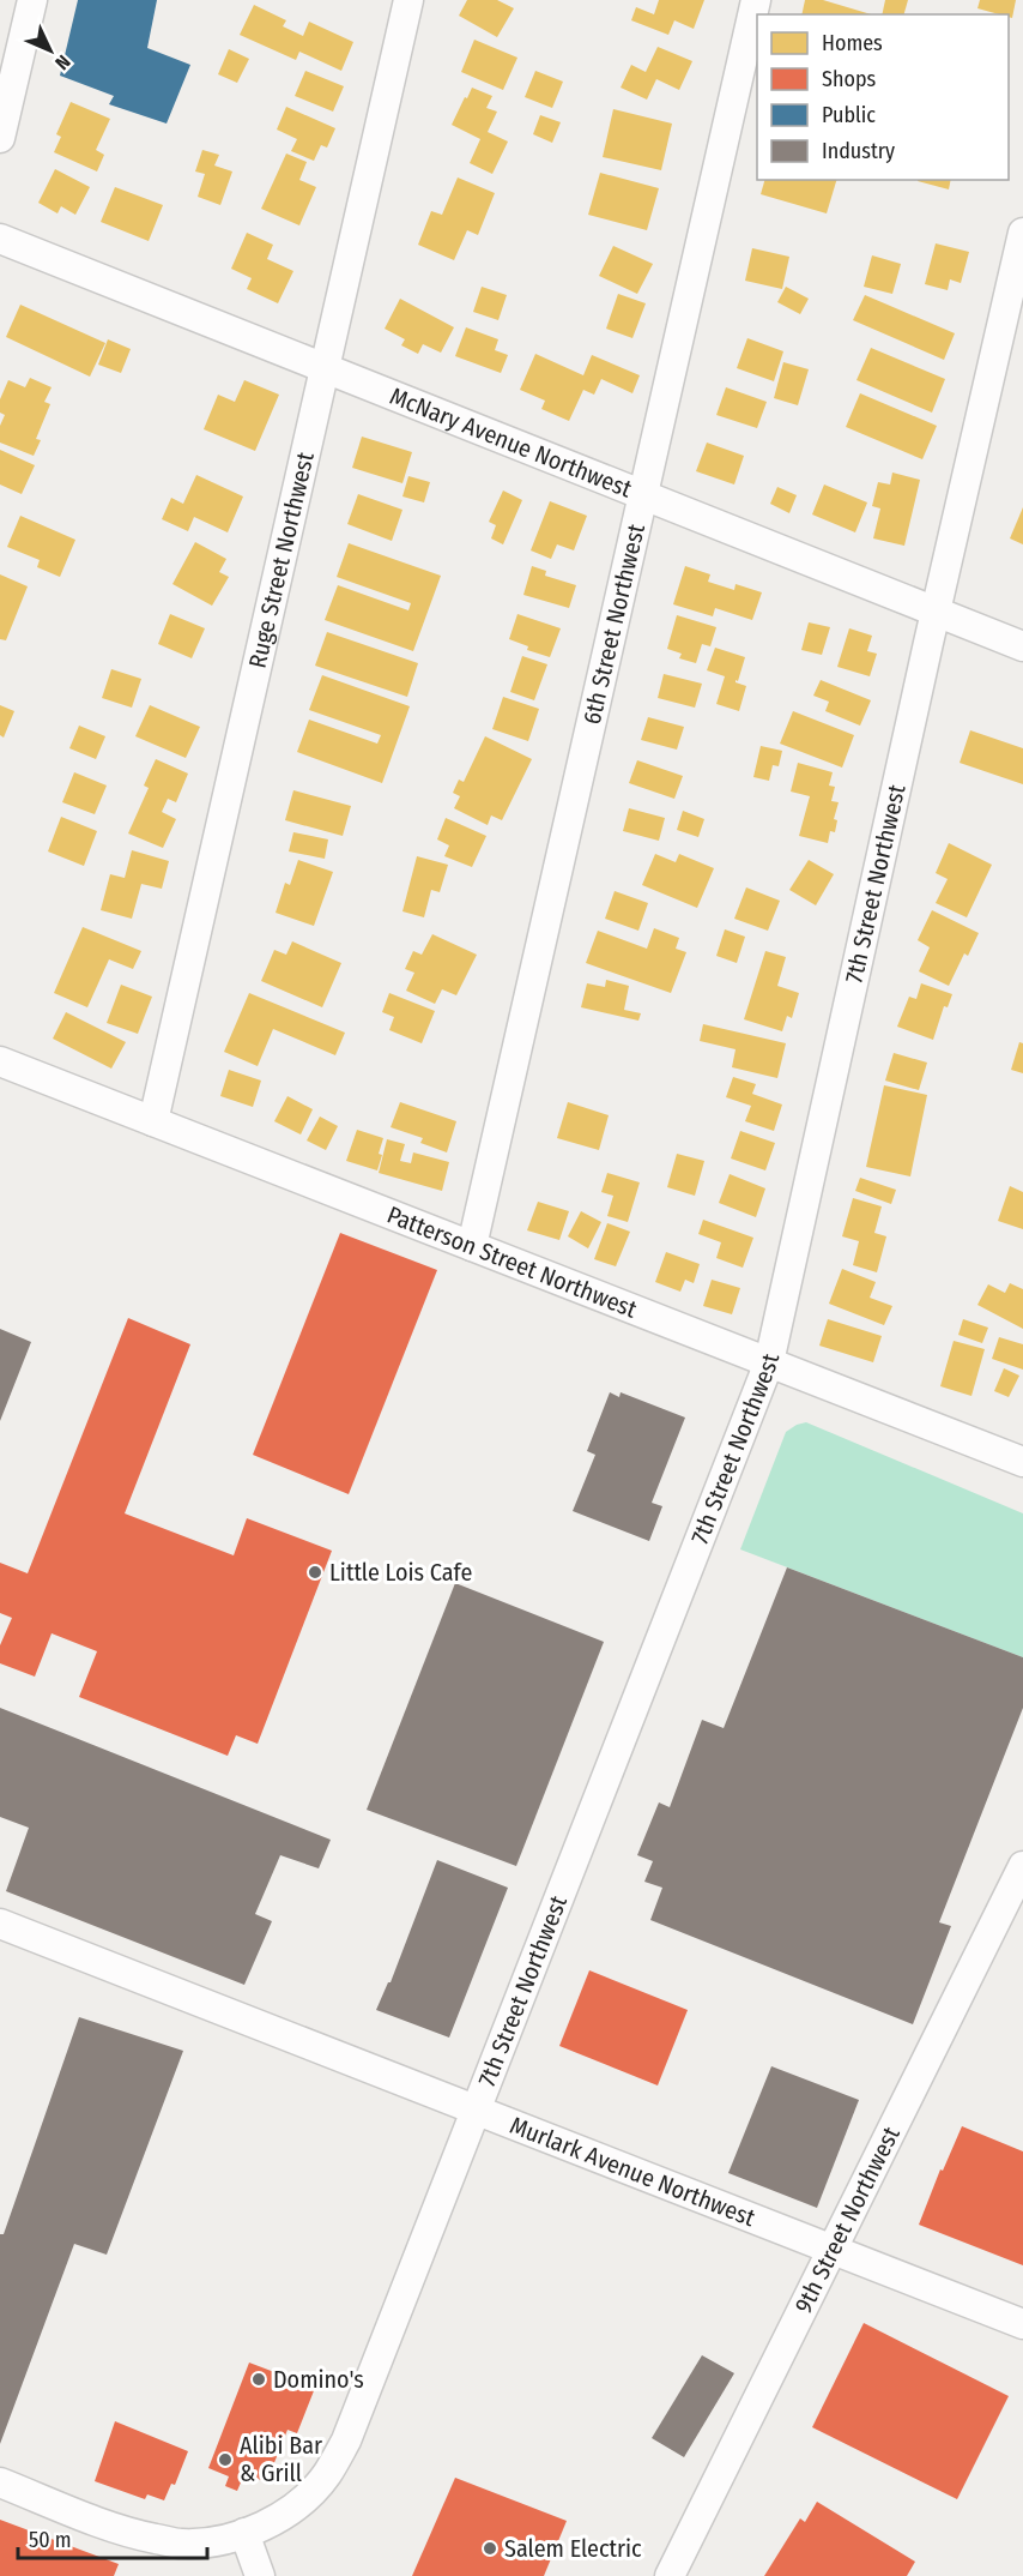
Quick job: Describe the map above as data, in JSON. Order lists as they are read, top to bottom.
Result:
{
  "streets": {
    "street": [
      "McNary Avenue Northwest",
      "Ruge Street Northwest",
      "6th Street Northwest",
      "7th Street Northwest",
      "Patterson Street Northwest",
      "Murlark Avenue Northwest",
      "9th Street Northwest"
    ]
  },
  "crossings": [
    ["McNary Avenue Northwest", "Ruge Street Northwest"],
    ["McNary Avenue Northwest", "6th Street Northwest"],
    ["McNary Avenue Northwest", "7th Street Northwest"],
    ["Ruge Street Northwest", "Patterson Street Northwest"],
    ["6th Street Northwest", "Patterson Street Northwest"],
    ["7th Street Northwest", "Patterson Street Northwest"],
    ["7th Street Northwest", "Murlark Avenue Northwest"],
    ["Murlark Avenue Northwest", "9th Street Northwest"]
  ],
  "places": [
    "Little Lois Cafe",
    "Domino's",
    "Alibi Bar & Grill",
    "Salem Electric"
  ],
  "legend": [
    "Homes",
    "Shops",
    "Public",
    "Industry"
  ],
  "scale_bar": "50 m",
  "north": "bottom right"
}
